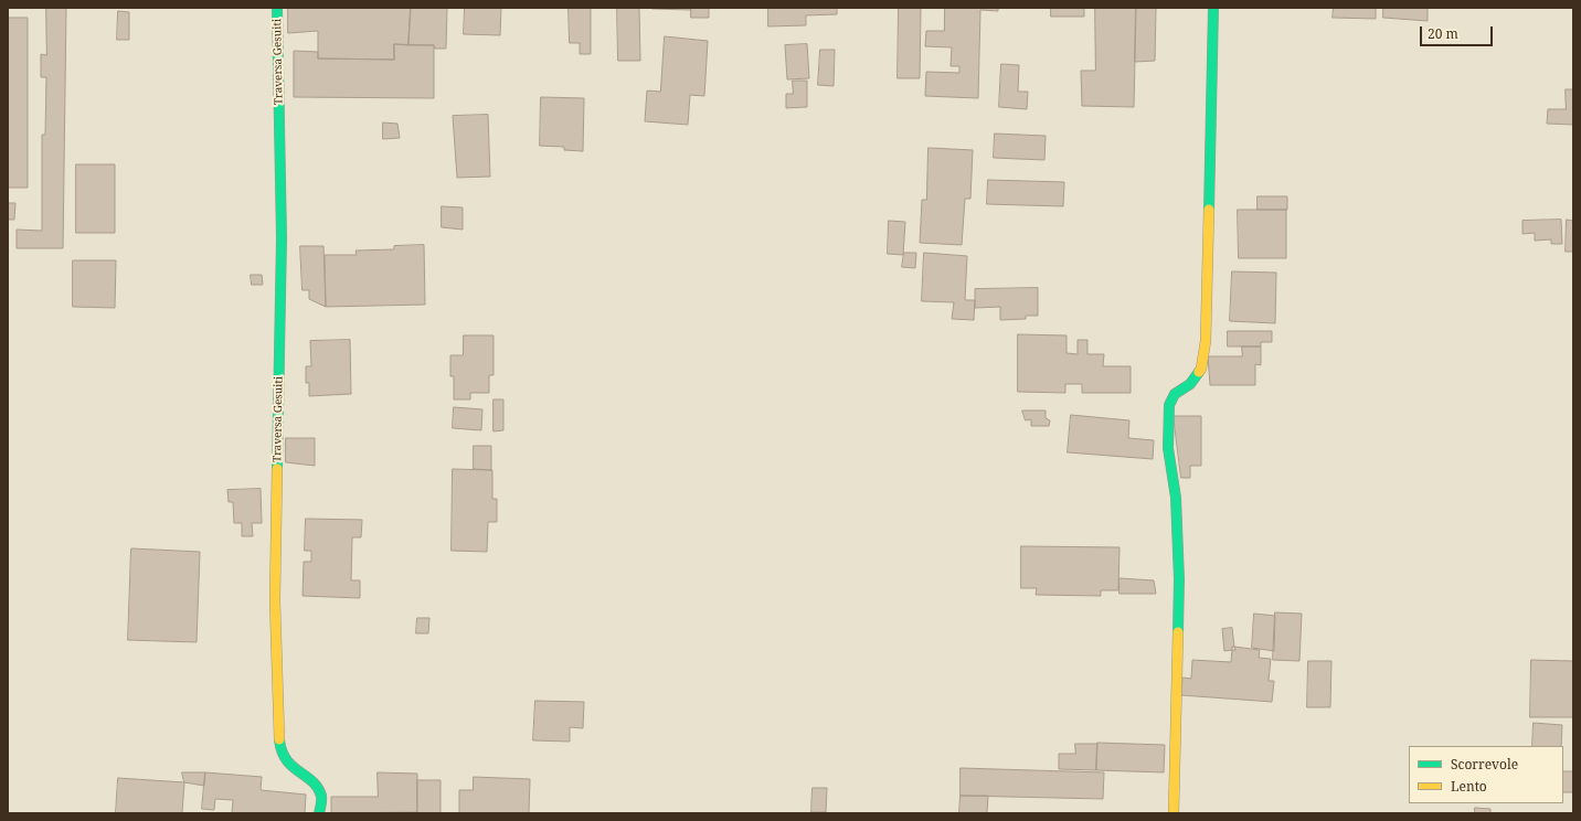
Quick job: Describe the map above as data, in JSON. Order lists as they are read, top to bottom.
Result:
{
  "streets": {
    "street": ["Traversa Gesuiti"]
  },
  "legend": ["Scorrevole", "Lento"],
  "scale_bar": "20 m"
}
